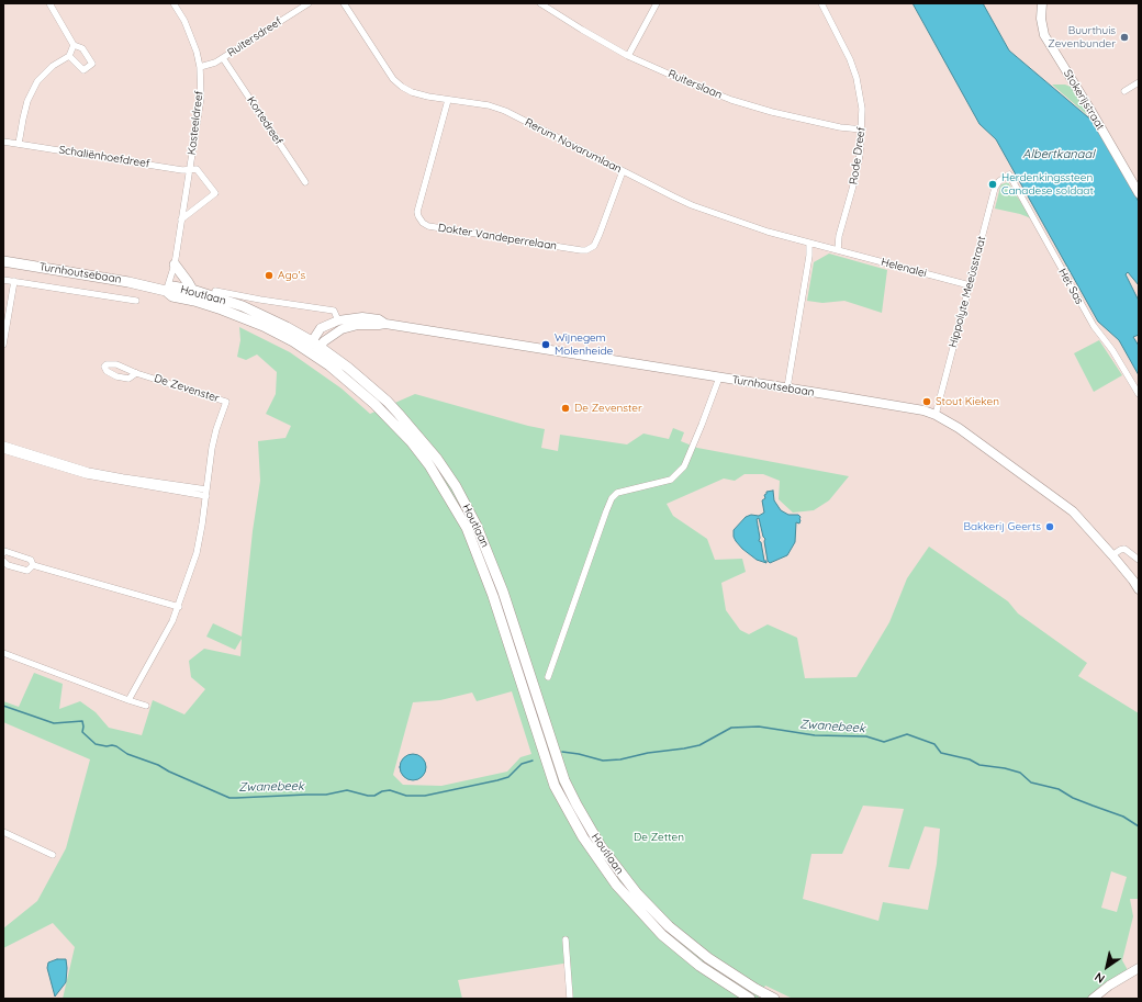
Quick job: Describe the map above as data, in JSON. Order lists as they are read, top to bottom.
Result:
{
  "streets": {
    "main road": ["Stokerijstraat", "Turnhoutsebaan", "Houtlaan"],
    "street": [
      "Ruitersdreef",
      "Ruiterslaan",
      "Kortedreef",
      "Kasteeldreef",
      "Rerum Novarumlaan",
      "Rode Dreef",
      "Schaliënhoefdreef",
      "Dokter Vandeperrelaan",
      "Helenalei",
      "Het Sas",
      "Hippolyte Meeùsstraat",
      "De Zevenster"
    ]
  },
  "crossings": [
    ["Ruitersdreef", "Kortedreef"],
    ["Ruitersdreef", "Kasteeldreef"],
    ["Ruiterslaan", "Rode Dreef"],
    ["Kasteeldreef", "Schaliënhoefdreef"],
    ["Kasteeldreef", "Turnhoutsebaan"],
    ["Kasteeldreef", "Houtlaan"],
    ["Rerum Novarumlaan", "Rode Dreef"],
    ["Rerum Novarumlaan", "Dokter Vandeperrelaan"],
    ["Rerum Novarumlaan", "Helenalei"],
    ["Rode Dreef", "Helenalei"],
    ["Helenalei", "Hippolyte Meeùsstraat"],
    ["Turnhoutsebaan", "Hippolyte Meeùsstraat"],
    ["Turnhoutsebaan", "Houtlaan"],
    ["Het Sas", "Hippolyte Meeùsstraat"]
  ],
  "water": ["Albertkanaal", "Zwanebeek"],
  "parks": ["De Zetten"],
  "places": [
    "Buurthuis Zevenbunder",
    "Herdenkingssteen Canadese soldaat",
    "Ago's",
    "Wijnegem Molenheide",
    "Stout Kieken",
    "De Zevenster",
    "Bakkerij Geerts"
  ],
  "north": "bottom left"
}
